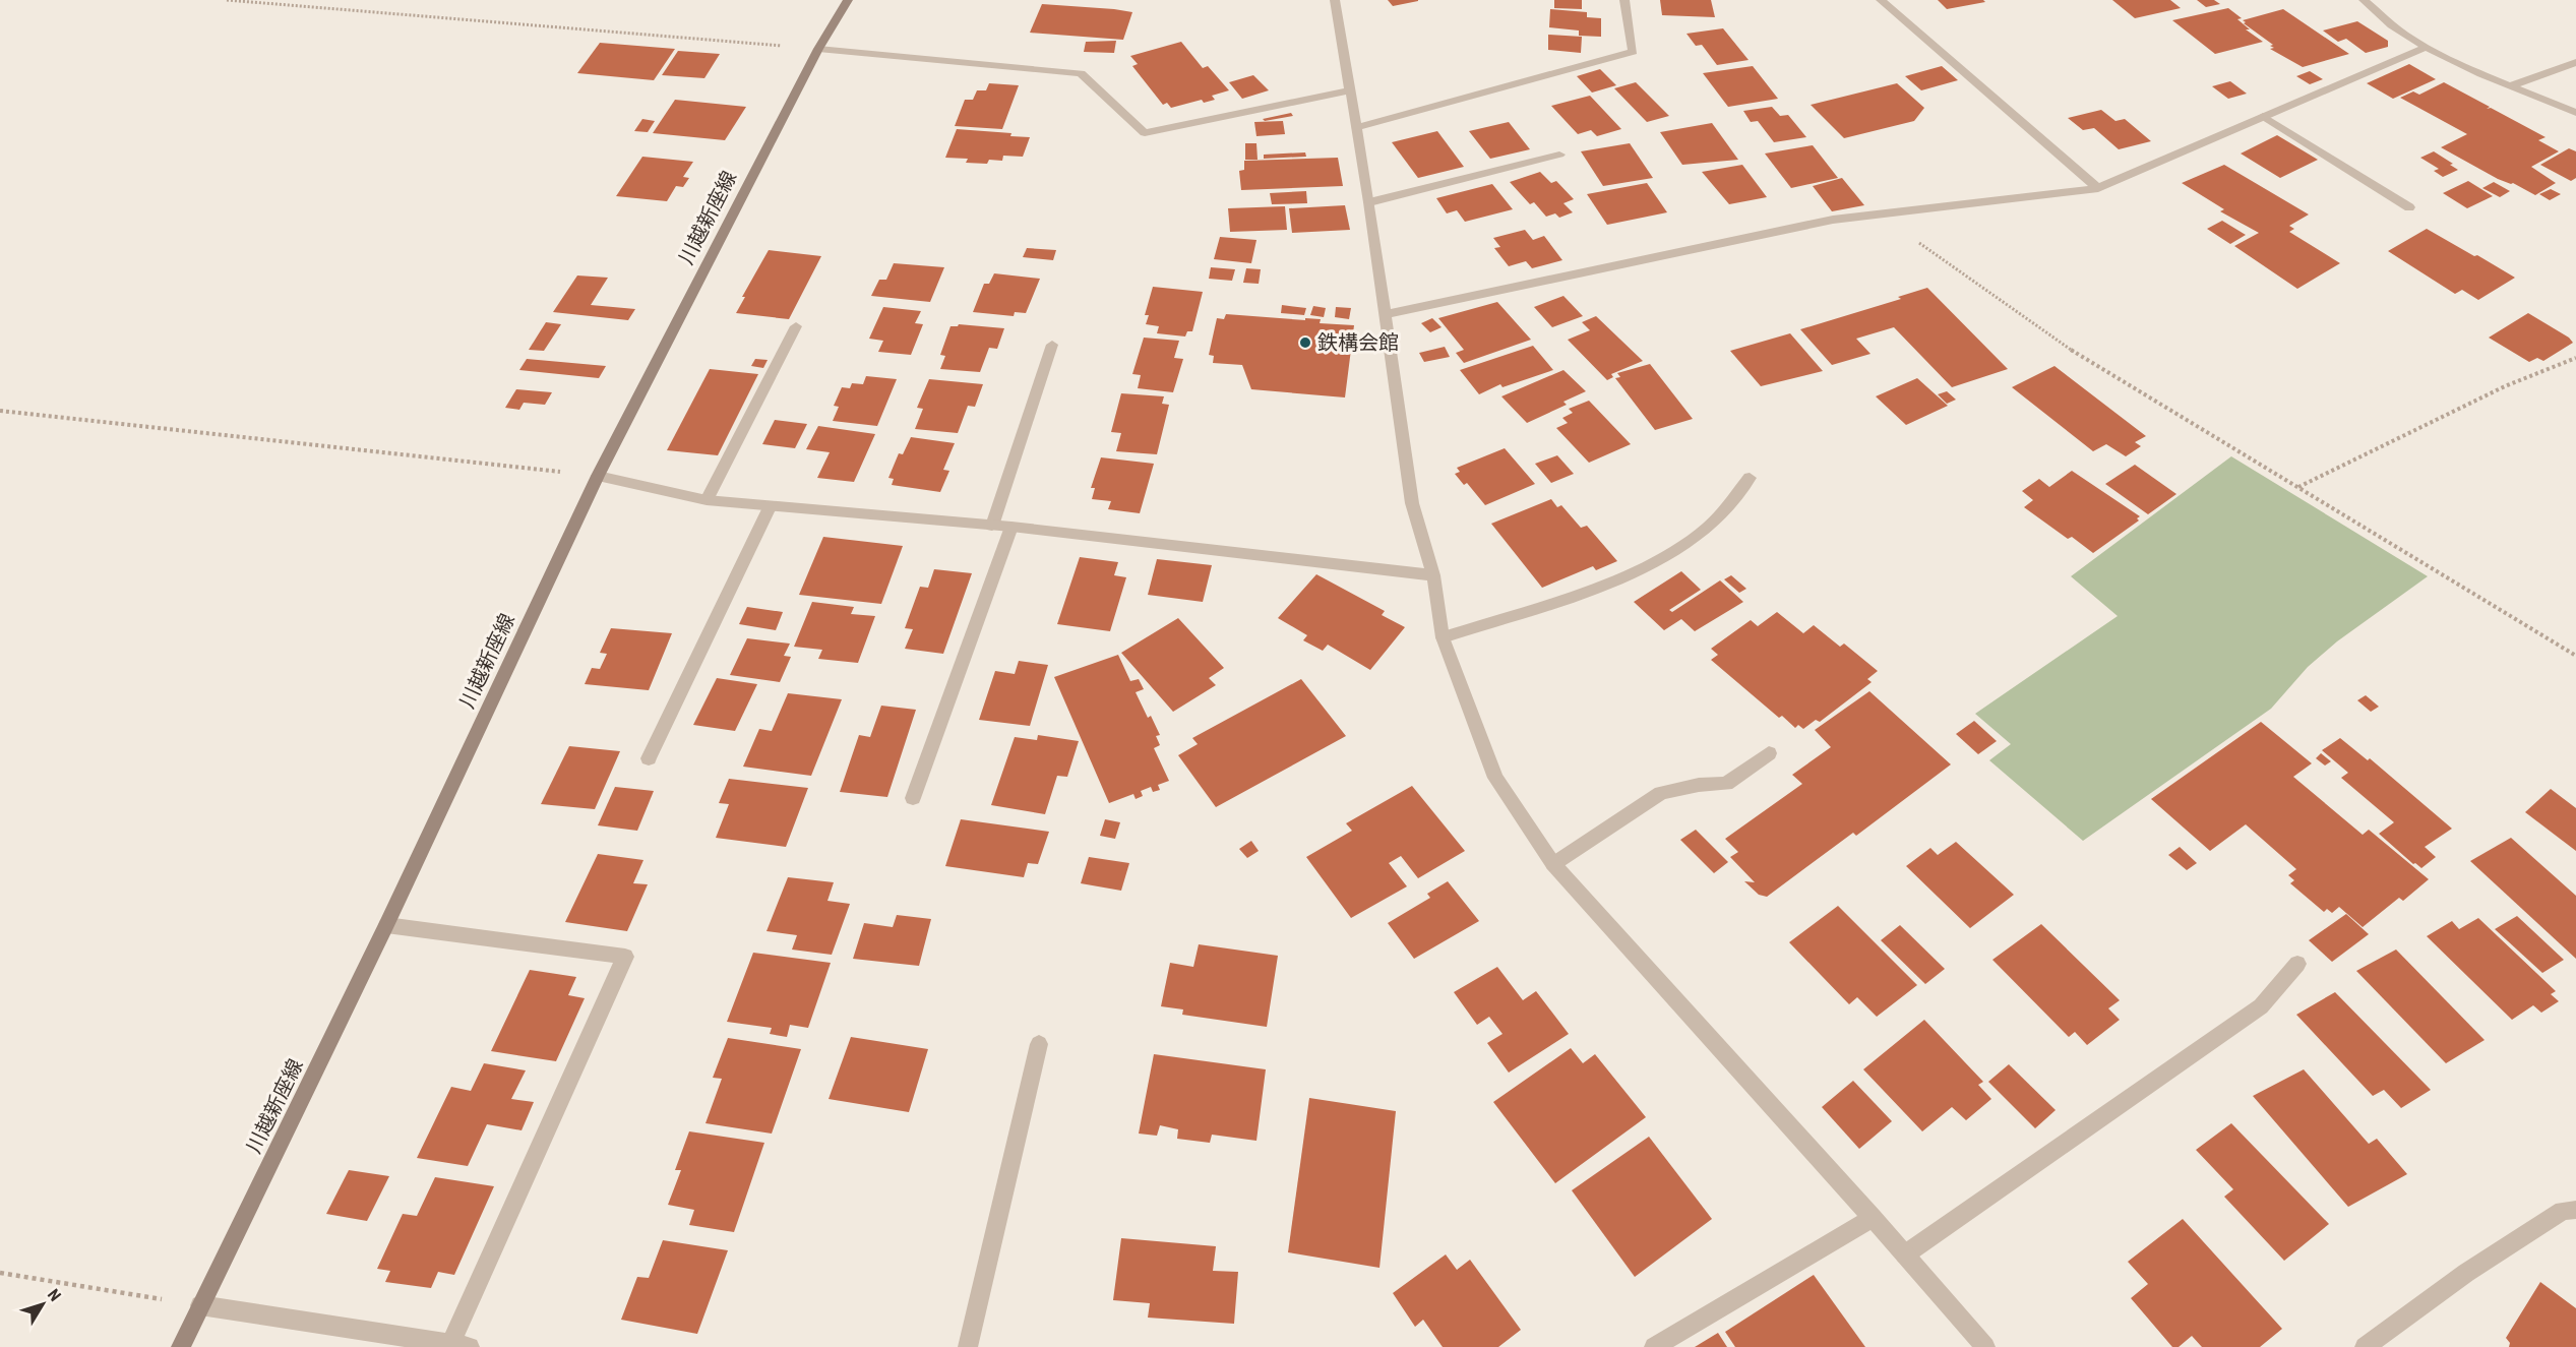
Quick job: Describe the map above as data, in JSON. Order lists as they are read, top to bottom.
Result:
{
  "streets": {
    "main road": ["川越新座線"]
  },
  "places": ["鉄構会館"],
  "north": "top right"
}
